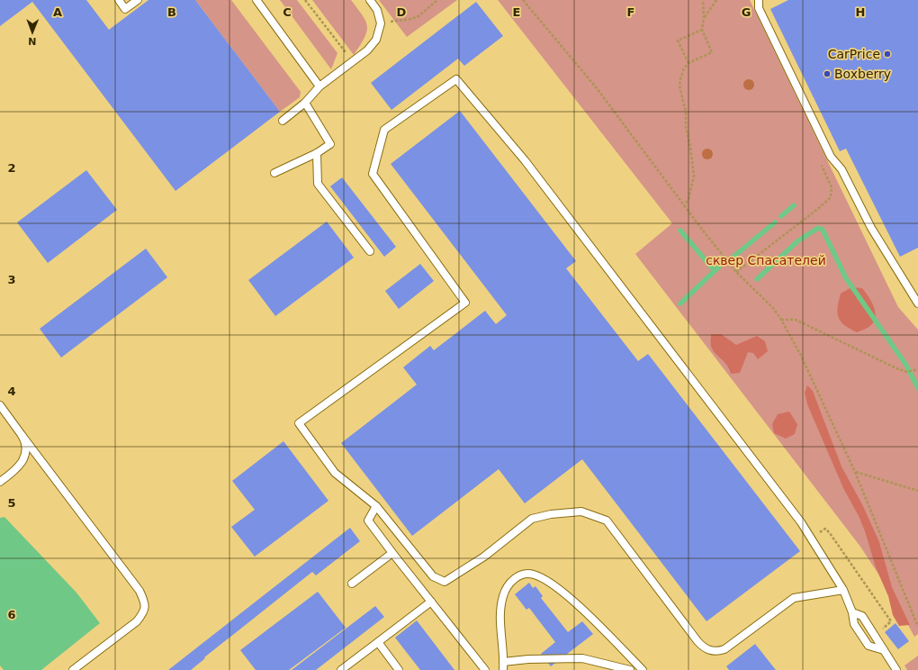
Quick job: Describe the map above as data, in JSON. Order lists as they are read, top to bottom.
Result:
{
  "parks": ["cквер Спасателей"],
  "places": ["CarPrice", "Boxberry"],
  "north": "bottom",
  "grid": {
    "columns": [
      "A",
      "B",
      "C",
      "D",
      "E",
      "F",
      "G",
      "H"
    ],
    "rows": [
      "2",
      "3",
      "4",
      "5",
      "6"
    ]
  }
}
